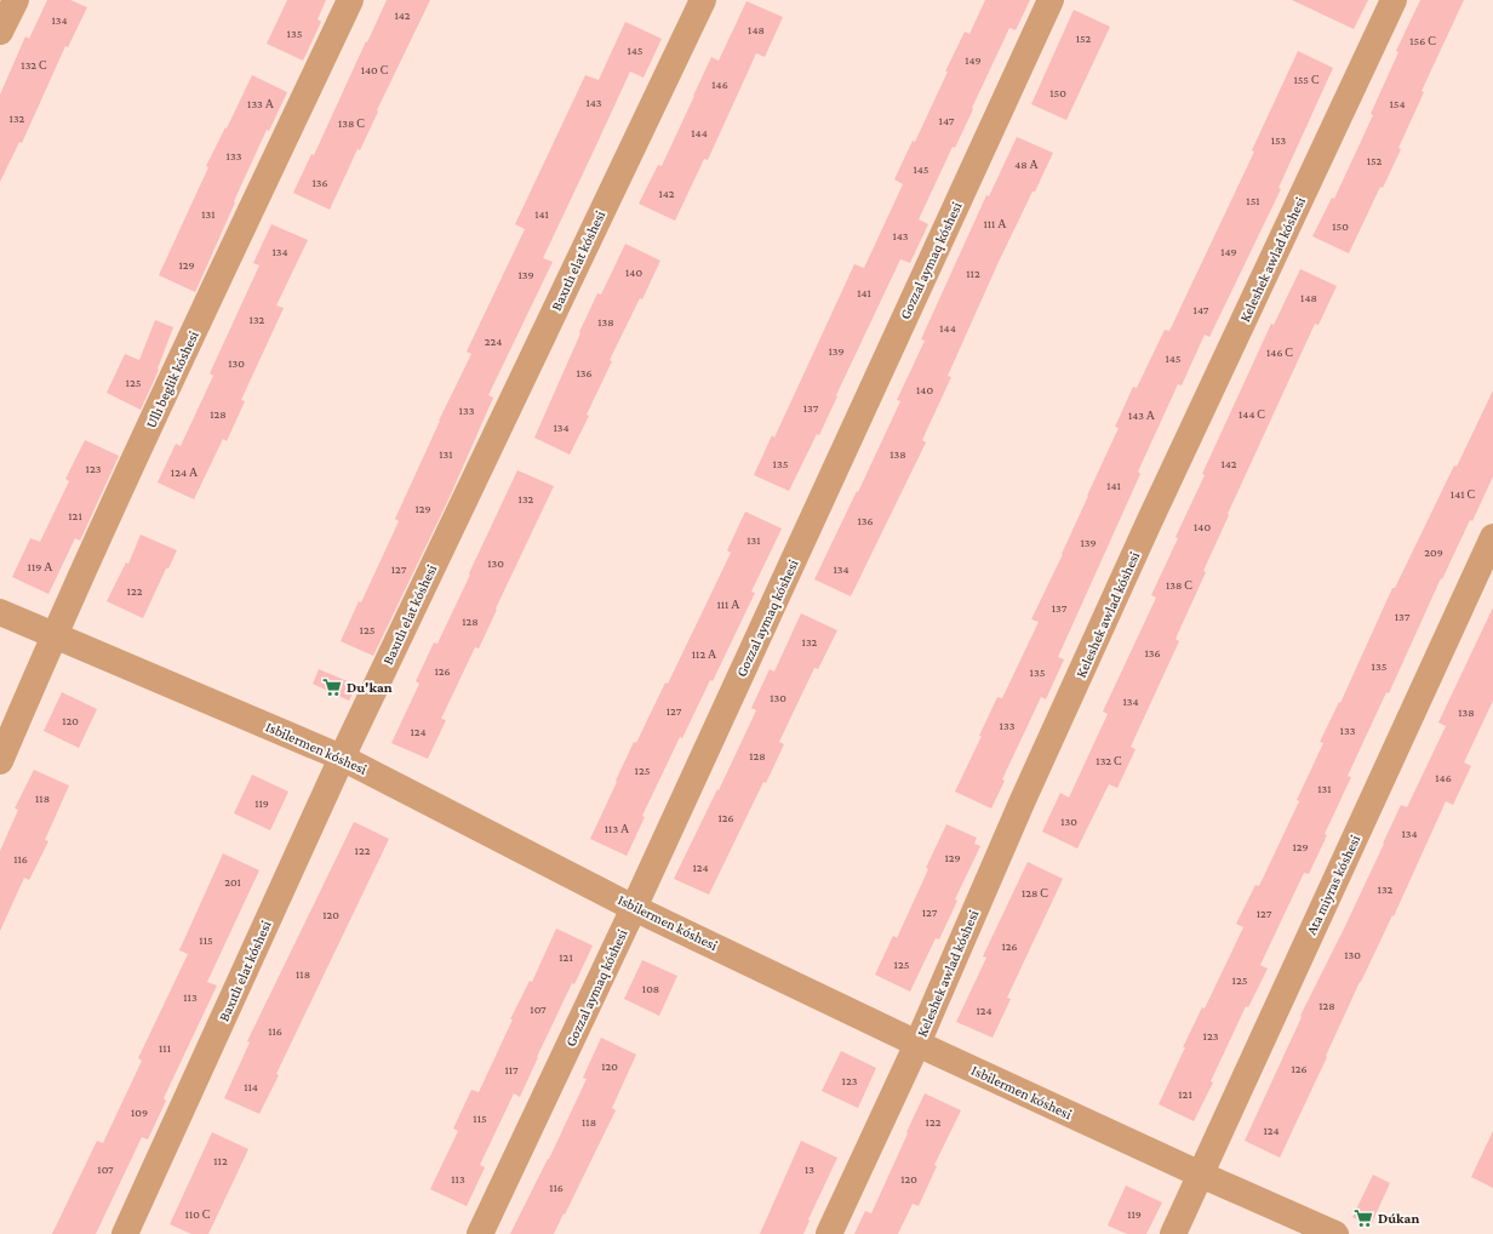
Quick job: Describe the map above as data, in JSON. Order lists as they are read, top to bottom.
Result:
{
  "streets": {
    "street": [
      "Keleshek awlad kóshesi",
      "Baxıtlı elat kóshesi",
      "Gozzal aymaq kóshesi",
      "Ullı beglik kóshesi",
      "Isbilermen kóshesi",
      "Ata miyras kóshesi"
    ]
  },
  "crossings": [
    ["Keleshek awlad kóshesi", "Isbilermen kóshesi"],
    ["Baxıtlı elat kóshesi", "Isbilermen kóshesi"],
    ["Gozzal aymaq kóshesi", "Isbilermen kóshesi"],
    ["Ullı beglik kóshesi", "Isbilermen kóshesi"],
    ["Isbilermen kóshesi", "Ata miyras kóshesi"]
  ],
  "places": {
    "supermarket": ["Du'kan", "Dúkan"]
  },
  "house_numbers": [
    "142",
    "134",
    "148",
    "135",
    "152",
    "156 С",
    "145",
    "149",
    "132 С",
    "140 С",
    "155 С",
    "146",
    "150",
    "143",
    "133 А",
    "154",
    "132",
    "147",
    "138 С",
    "144",
    "153",
    "133",
    "152",
    "48 А",
    "145",
    "136",
    "142",
    "151",
    "131",
    "141",
    "111 А",
    "150",
    "143",
    "134",
    "149",
    "129",
    "140",
    "112",
    "139",
    "141",
    "148",
    "147",
    "132",
    "138",
    "144",
    "224",
    "139",
    "146 С",
    "145",
    "130",
    "136",
    "125",
    "140",
    "137",
    "133",
    "128",
    "144 С",
    "143 А",
    "134",
    "131",
    "138",
    "135",
    "142",
    "123",
    "124 А",
    "141",
    "141 С",
    "132",
    "129",
    "121",
    "136",
    "140",
    "131",
    "139",
    "209",
    "130",
    "119 А",
    "127",
    "134",
    "138 С",
    "122",
    "111 А",
    "137",
    "137",
    "128",
    "125",
    "132",
    "136",
    "112 А",
    "135",
    "126",
    "135",
    "130",
    "134",
    "127",
    "138",
    "120",
    "133",
    "133",
    "124",
    "128",
    "132 С",
    "125",
    "146",
    "131",
    "118",
    "119",
    "126",
    "130",
    "113 А",
    "134",
    "129",
    "122",
    "129",
    "116",
    "124",
    "201",
    "132",
    "128 С",
    "127",
    "127",
    "120",
    "115",
    "126",
    "130",
    "121",
    "125",
    "118",
    "125",
    "108",
    "113",
    "128",
    "107",
    "124",
    "116",
    "123",
    "111",
    "120",
    "126",
    "117",
    "123",
    "114",
    "121",
    "109",
    "115",
    "118",
    "122",
    "124",
    "112",
    "107",
    "13",
    "113",
    "120",
    "116",
    "110 С",
    "119"
  ]
}
